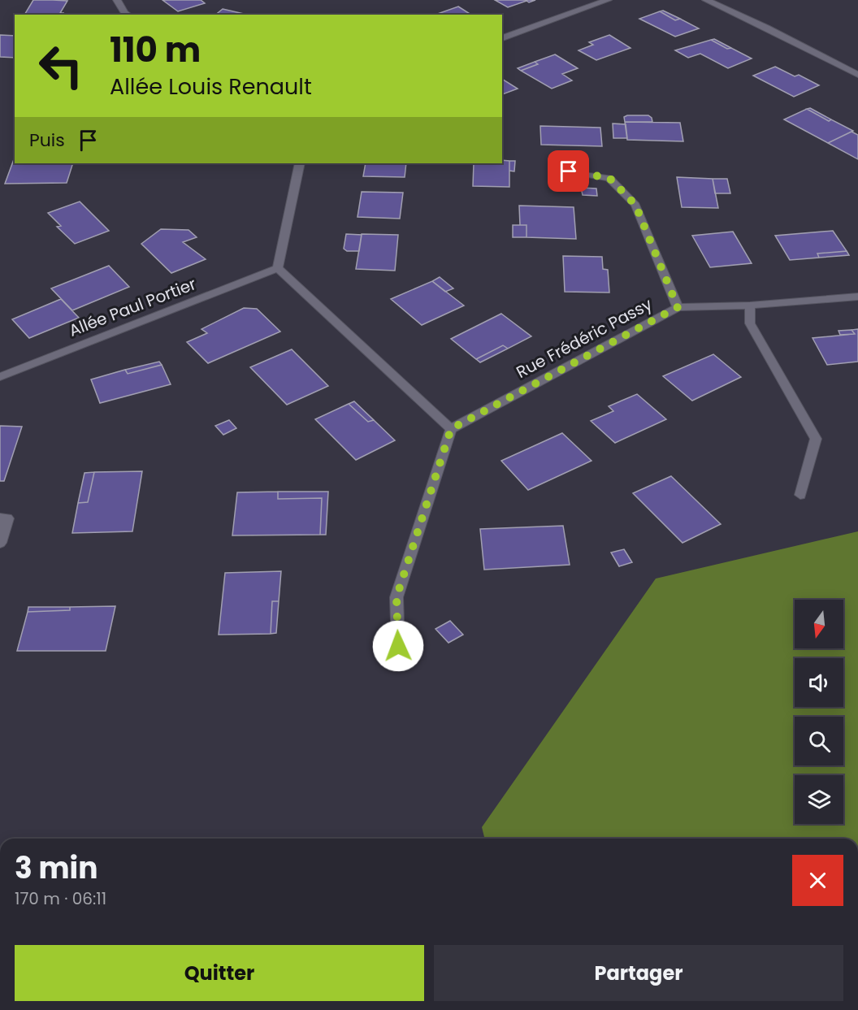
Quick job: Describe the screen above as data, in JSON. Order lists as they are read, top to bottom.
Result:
{
  "streets": {
    "street": ["Allée Paul Portier", "Rue Frédéric Passy"]
  },
  "north": "bottom",
  "page": {
    "turn": ["110 m", "Allée Louis Renault"],
    "then": "Puis",
    "heading": ["3 min", "170 m · 06:11"],
    "buttons": ["Quitter", "Partager"]
  }
}
